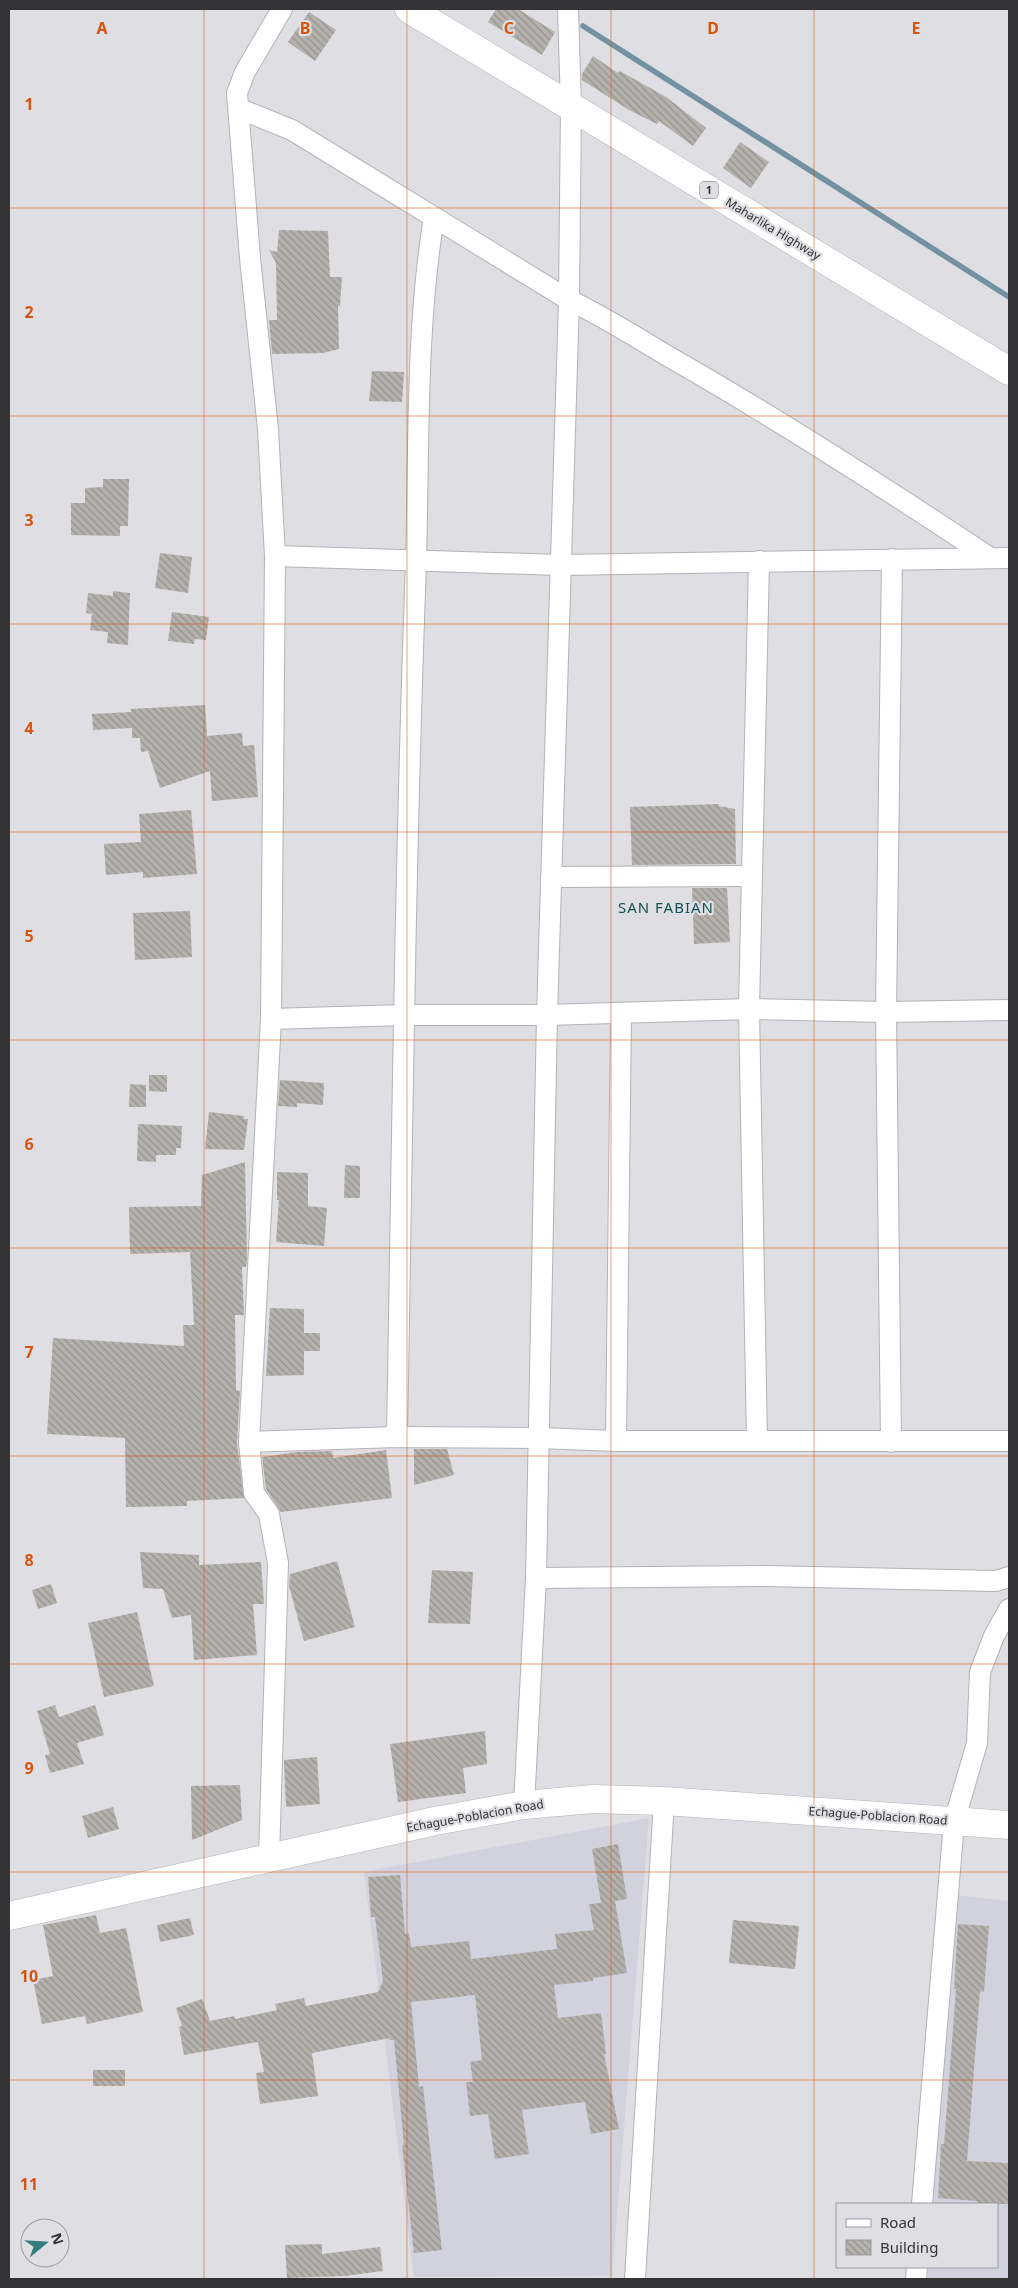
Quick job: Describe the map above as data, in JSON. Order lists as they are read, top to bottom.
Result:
{
  "streets": {
    "main road": ["1", "Maharlika Highway", "Echague-Poblacion Road"]
  },
  "districts": ["SAN FABIAN"],
  "legend": ["Road", "Building"],
  "north": "right",
  "grid": {
    "columns": [
      "A",
      "B",
      "C",
      "D",
      "E"
    ],
    "rows": [
      "1",
      "2",
      "3",
      "4",
      "5",
      "6",
      "7",
      "8",
      "9",
      "10",
      "11"
    ]
  }
}
